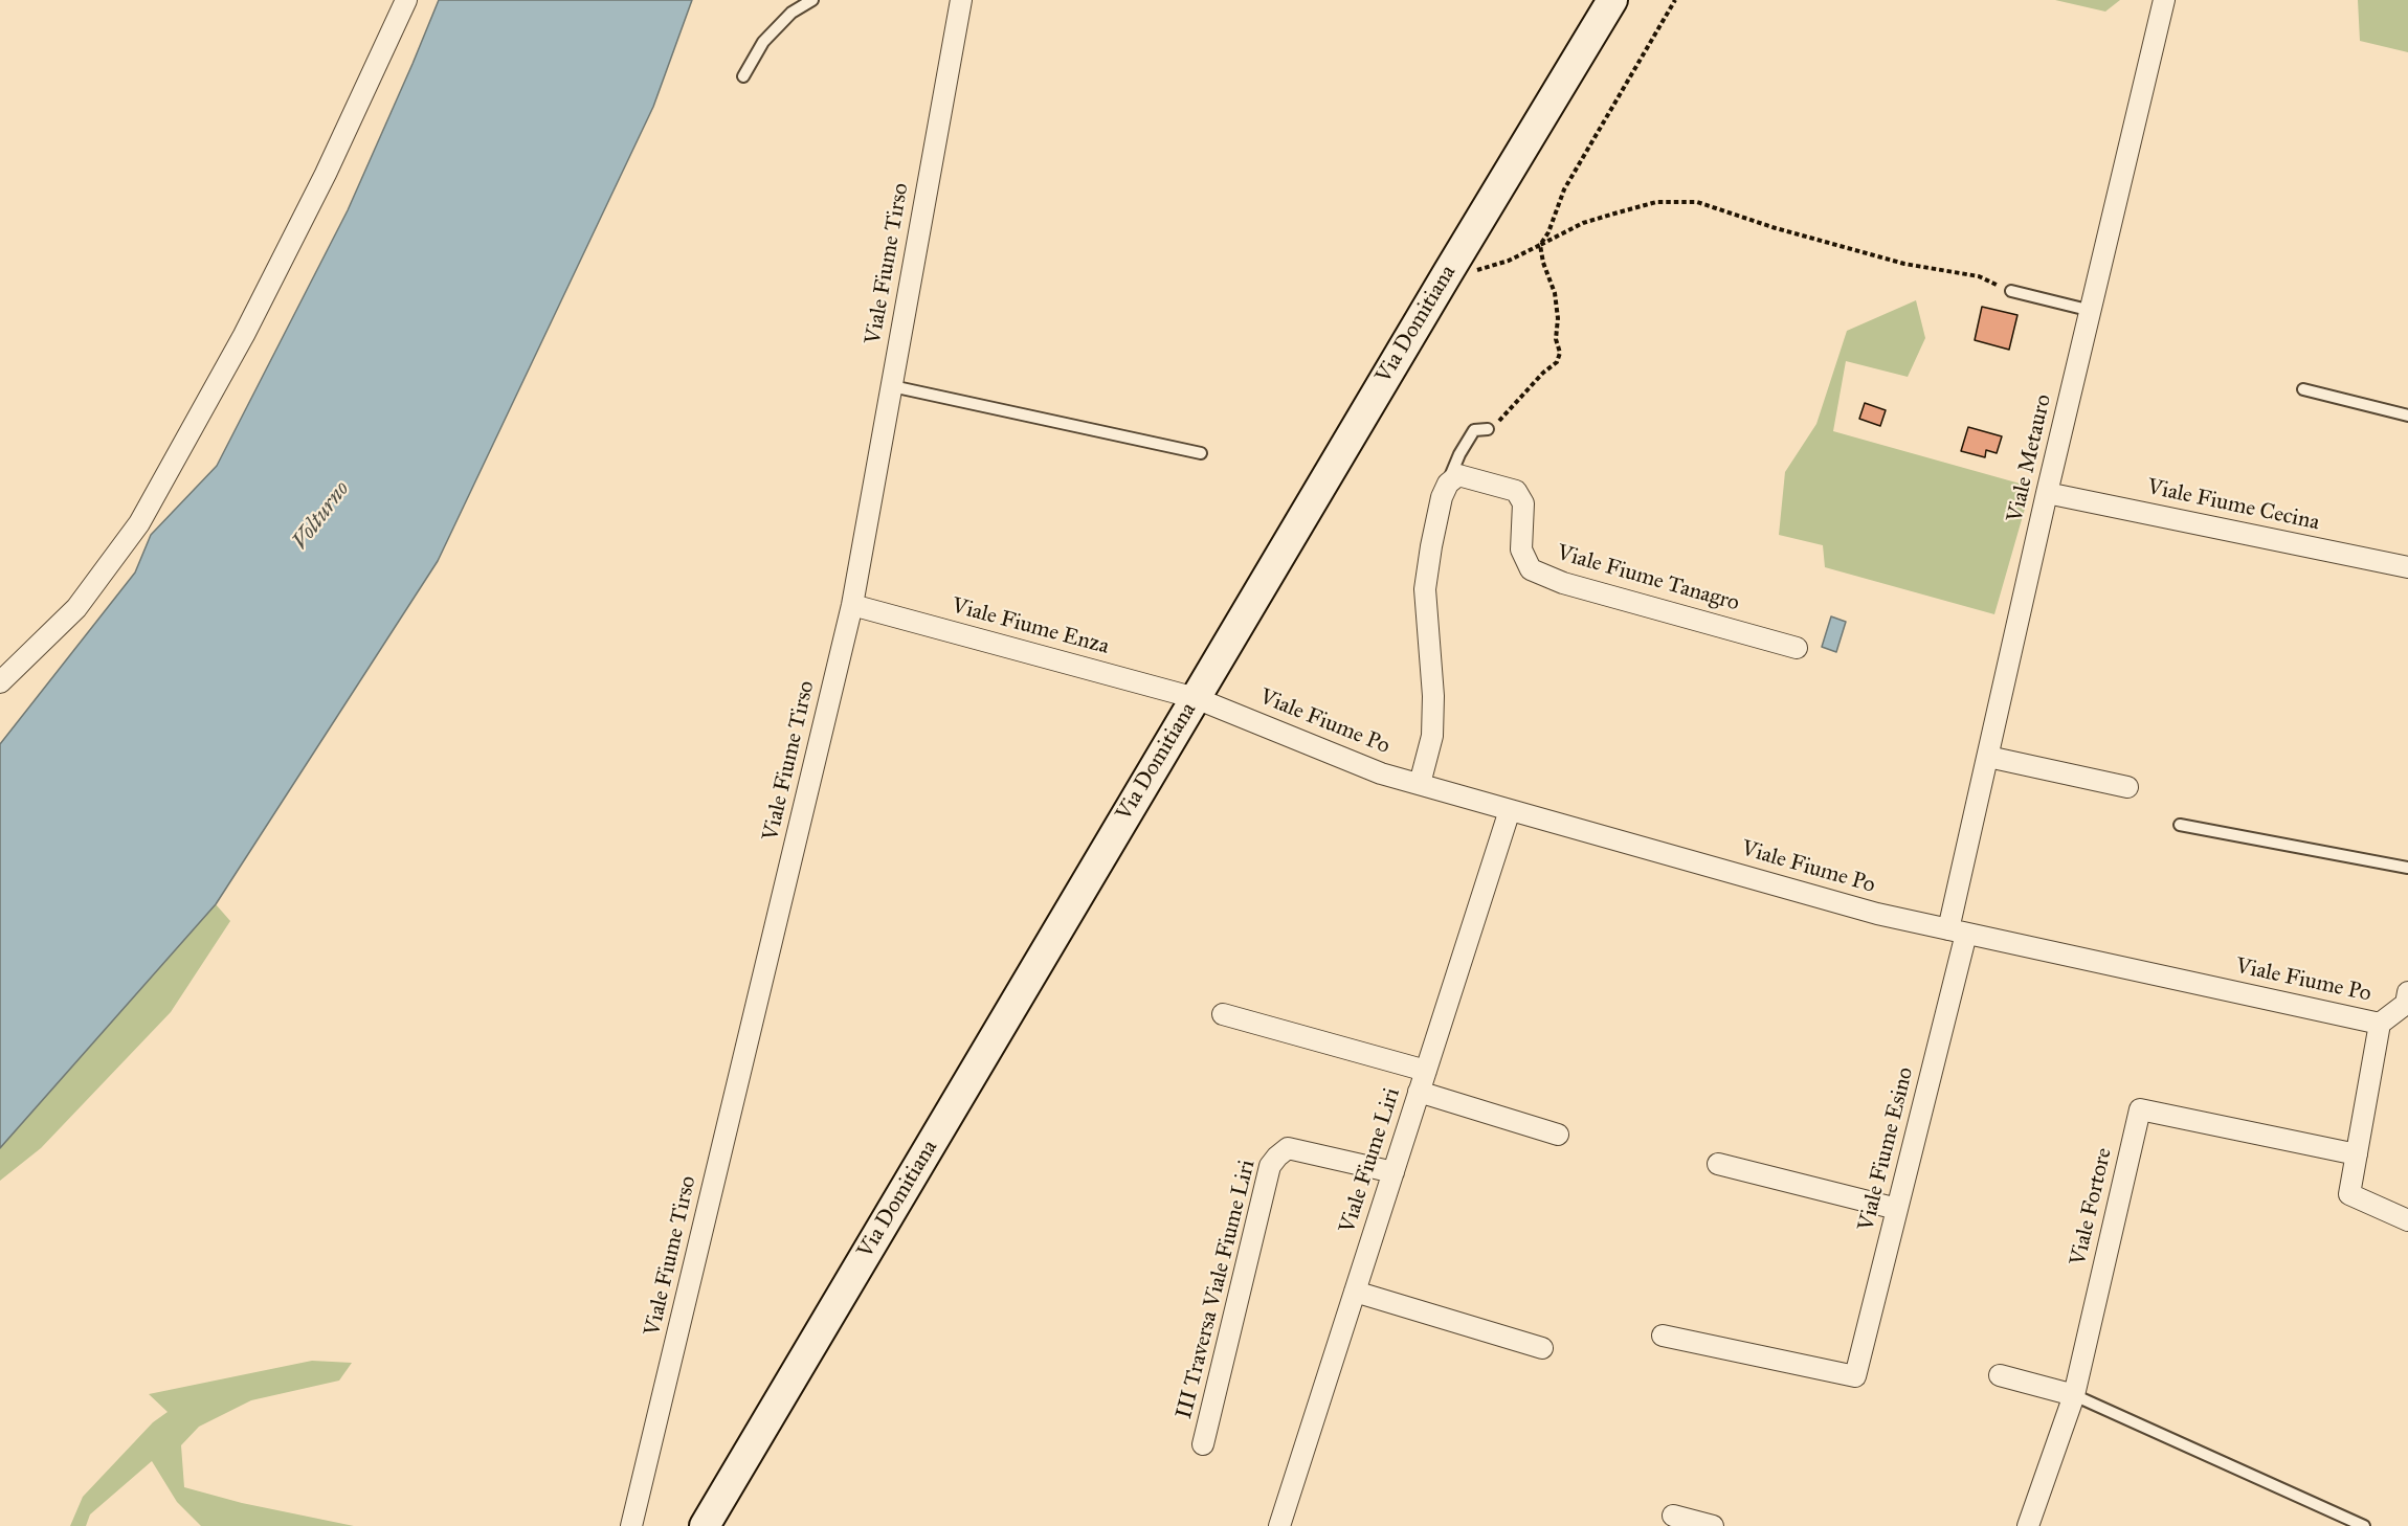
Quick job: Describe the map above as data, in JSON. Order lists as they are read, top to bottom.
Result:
{
  "streets": {
    "street": [
      "Viale Fiume Tirso",
      "Via Domitiana",
      "Viale Metauro",
      "Viale Fiume Cecina",
      "Viale Fiume Tanagro",
      "Viale Fiume Enza",
      "Viale Fiume Po",
      "Viale Fiume Esino",
      "Viale Fiume Liri",
      "Viale Fortore",
      "III Traversa Viale Fiume Liri"
    ]
  },
  "crossings": [
    ["Viale Fiume Tirso", "Viale Fiume Enza"],
    ["Via Domitiana", "Viale Fiume Enza"],
    ["Via Domitiana", "Viale Fiume Po"],
    ["Viale Metauro", "Viale Fiume Cecina"],
    ["Viale Metauro", "Viale Fiume Po"],
    ["Viale Metauro", "Viale Fiume Esino"],
    ["Viale Fiume Enza", "Viale Fiume Po"],
    ["Viale Fiume Po", "Viale Fiume Esino"],
    ["Viale Fiume Po", "Viale Fiume Liri"],
    ["Viale Fiume Liri", "III Traversa Viale Fiume Liri"]
  ],
  "water": ["Volturno"]
}
